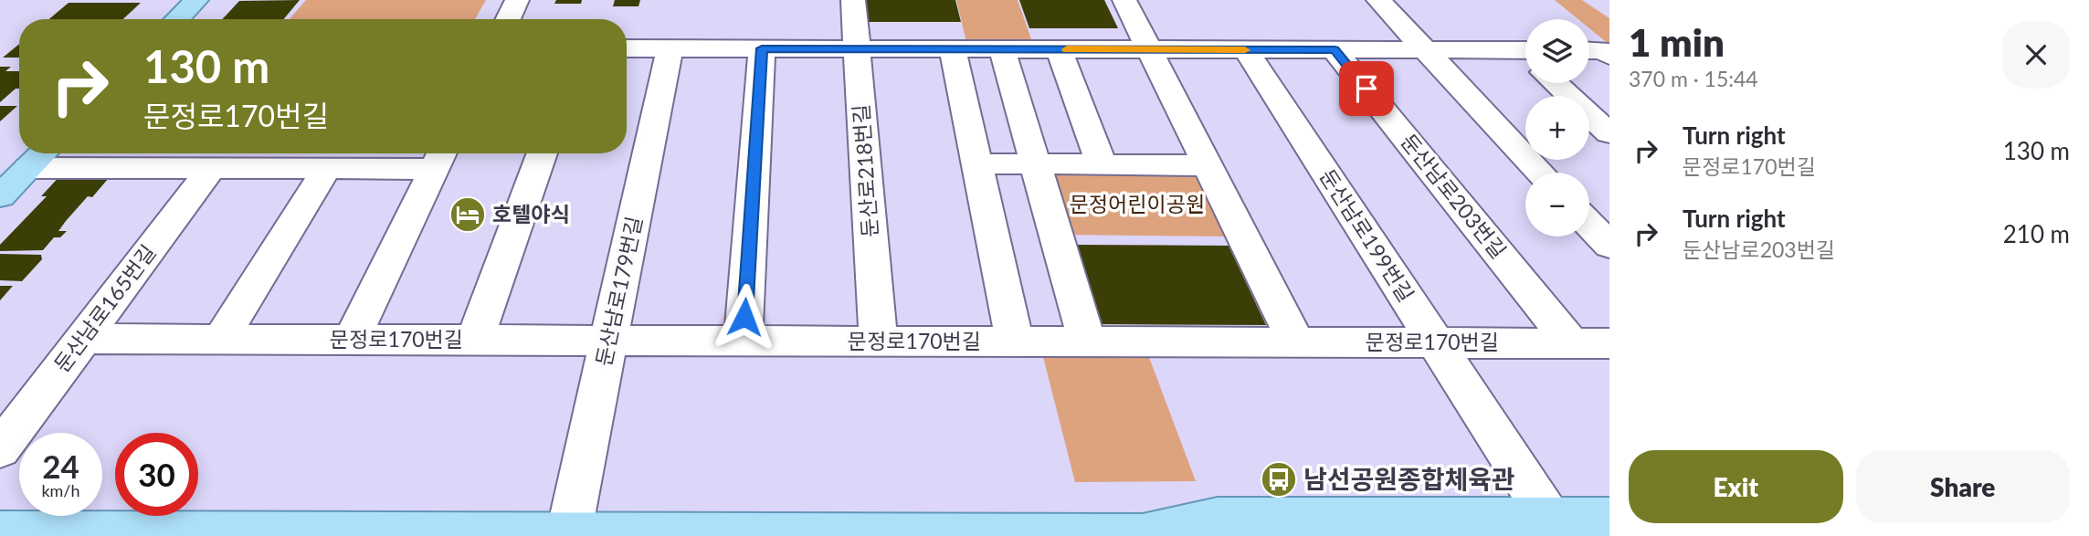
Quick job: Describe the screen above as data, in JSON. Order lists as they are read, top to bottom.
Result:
{
  "streets": {
    "street": [
      "둔산로218번길",
      "둔산남로203번길",
      "둔산남로199번길",
      "둔산남로179번길",
      "둔산남로165번길",
      "문정로170번길"
    ]
  },
  "crossings": [
    ["둔산로218번길", "문정로170번길"],
    ["둔산남로203번길", "문정로170번길"],
    ["둔산남로199번길", "문정로170번길"],
    ["둔산남로179번길", "문정로170번길"],
    ["둔산남로165번길", "문정로170번길"]
  ],
  "parks": ["문정어린이공원"],
  "places": {
    "hotel": ["호텔야식"],
    "bus stop": ["남선공원종합체육관"]
  },
  "page": {
    "heading": ["1 min", "370 m · 15:44"],
    "map_buttons": ["+", "−"],
    "turn": ["130 m", "문정로170번길"],
    "list": [
      {
        "name": "Turn right",
        "note": "문정로170번길",
        "value": "130 m"
      },
      {
        "name": "Turn right",
        "note": "둔산남로203번길",
        "value": "210 m"
      }
    ],
    "speed": "24 km/h",
    "limit": "30",
    "buttons": ["Exit", "Share"]
  }
}
